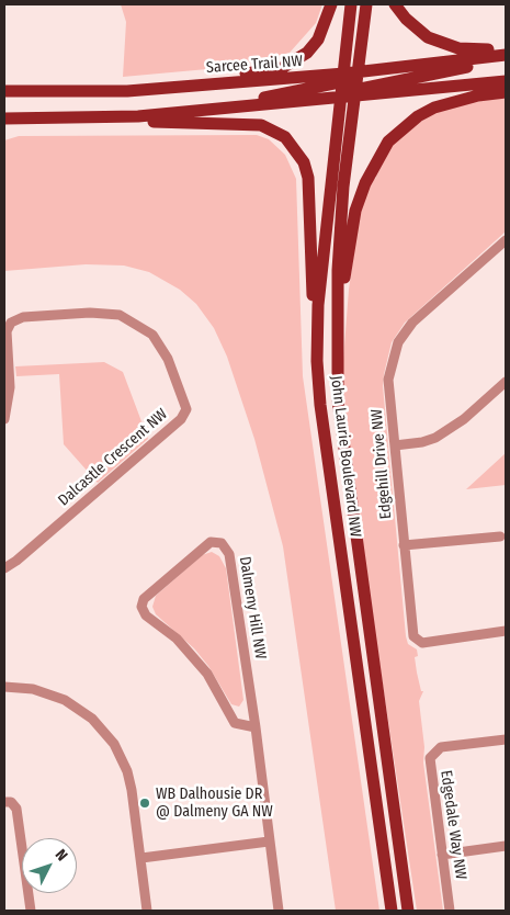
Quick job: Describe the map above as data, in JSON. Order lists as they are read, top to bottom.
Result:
{
  "streets": {
    "main road": ["Sarcee Trail NW", "John Laurie Boulevard NW"],
    "street": [
      "Dalcastle Crescent NW",
      "Edgehill Drive NW",
      "Dalmeny Hill NW",
      "Edgedale Way NW"
    ]
  },
  "crossings": [
    ["Sarcee Trail NW", "John Laurie Boulevard NW"]
  ],
  "places": ["WB Dalhousie DR @ Dalmeny GA NW"],
  "north": "top right"
}
